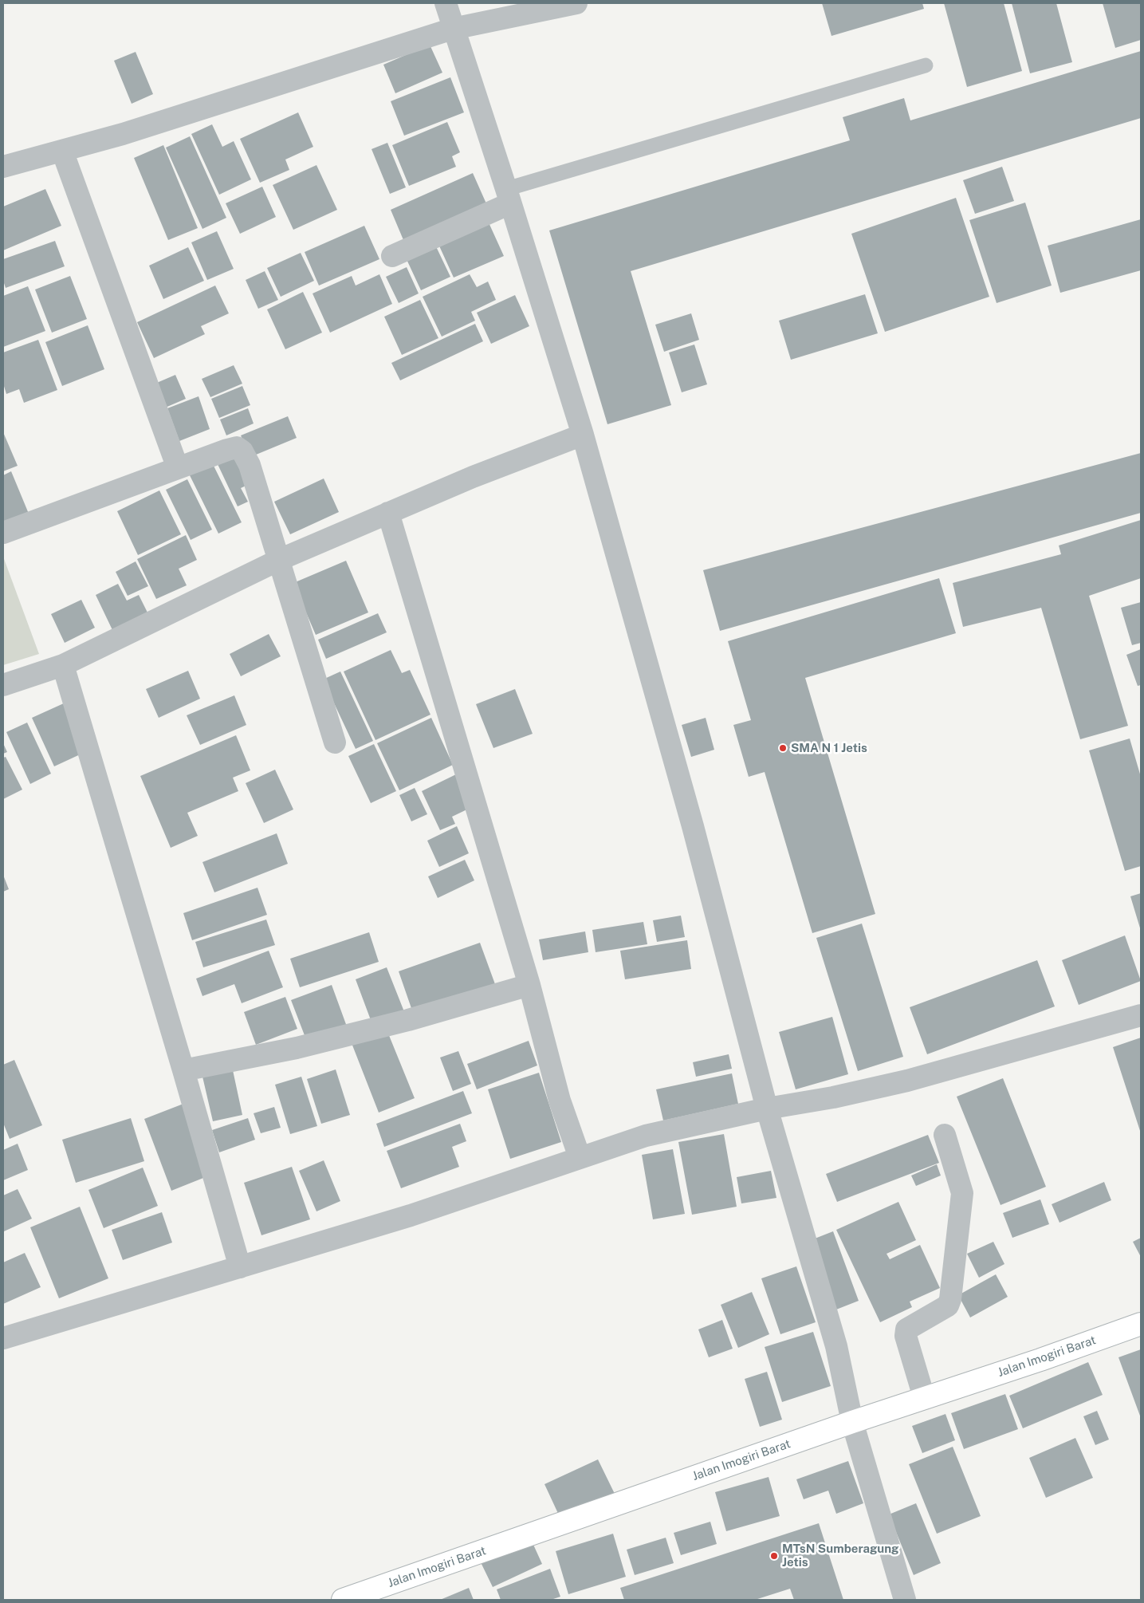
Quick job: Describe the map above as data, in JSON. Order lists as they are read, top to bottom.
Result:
{
  "streets": {
    "main road": ["Jalan Imogiri Barat"]
  },
  "places": ["SMA N 1 Jetis", "MTsN Sumberagung Jetis"]
}
